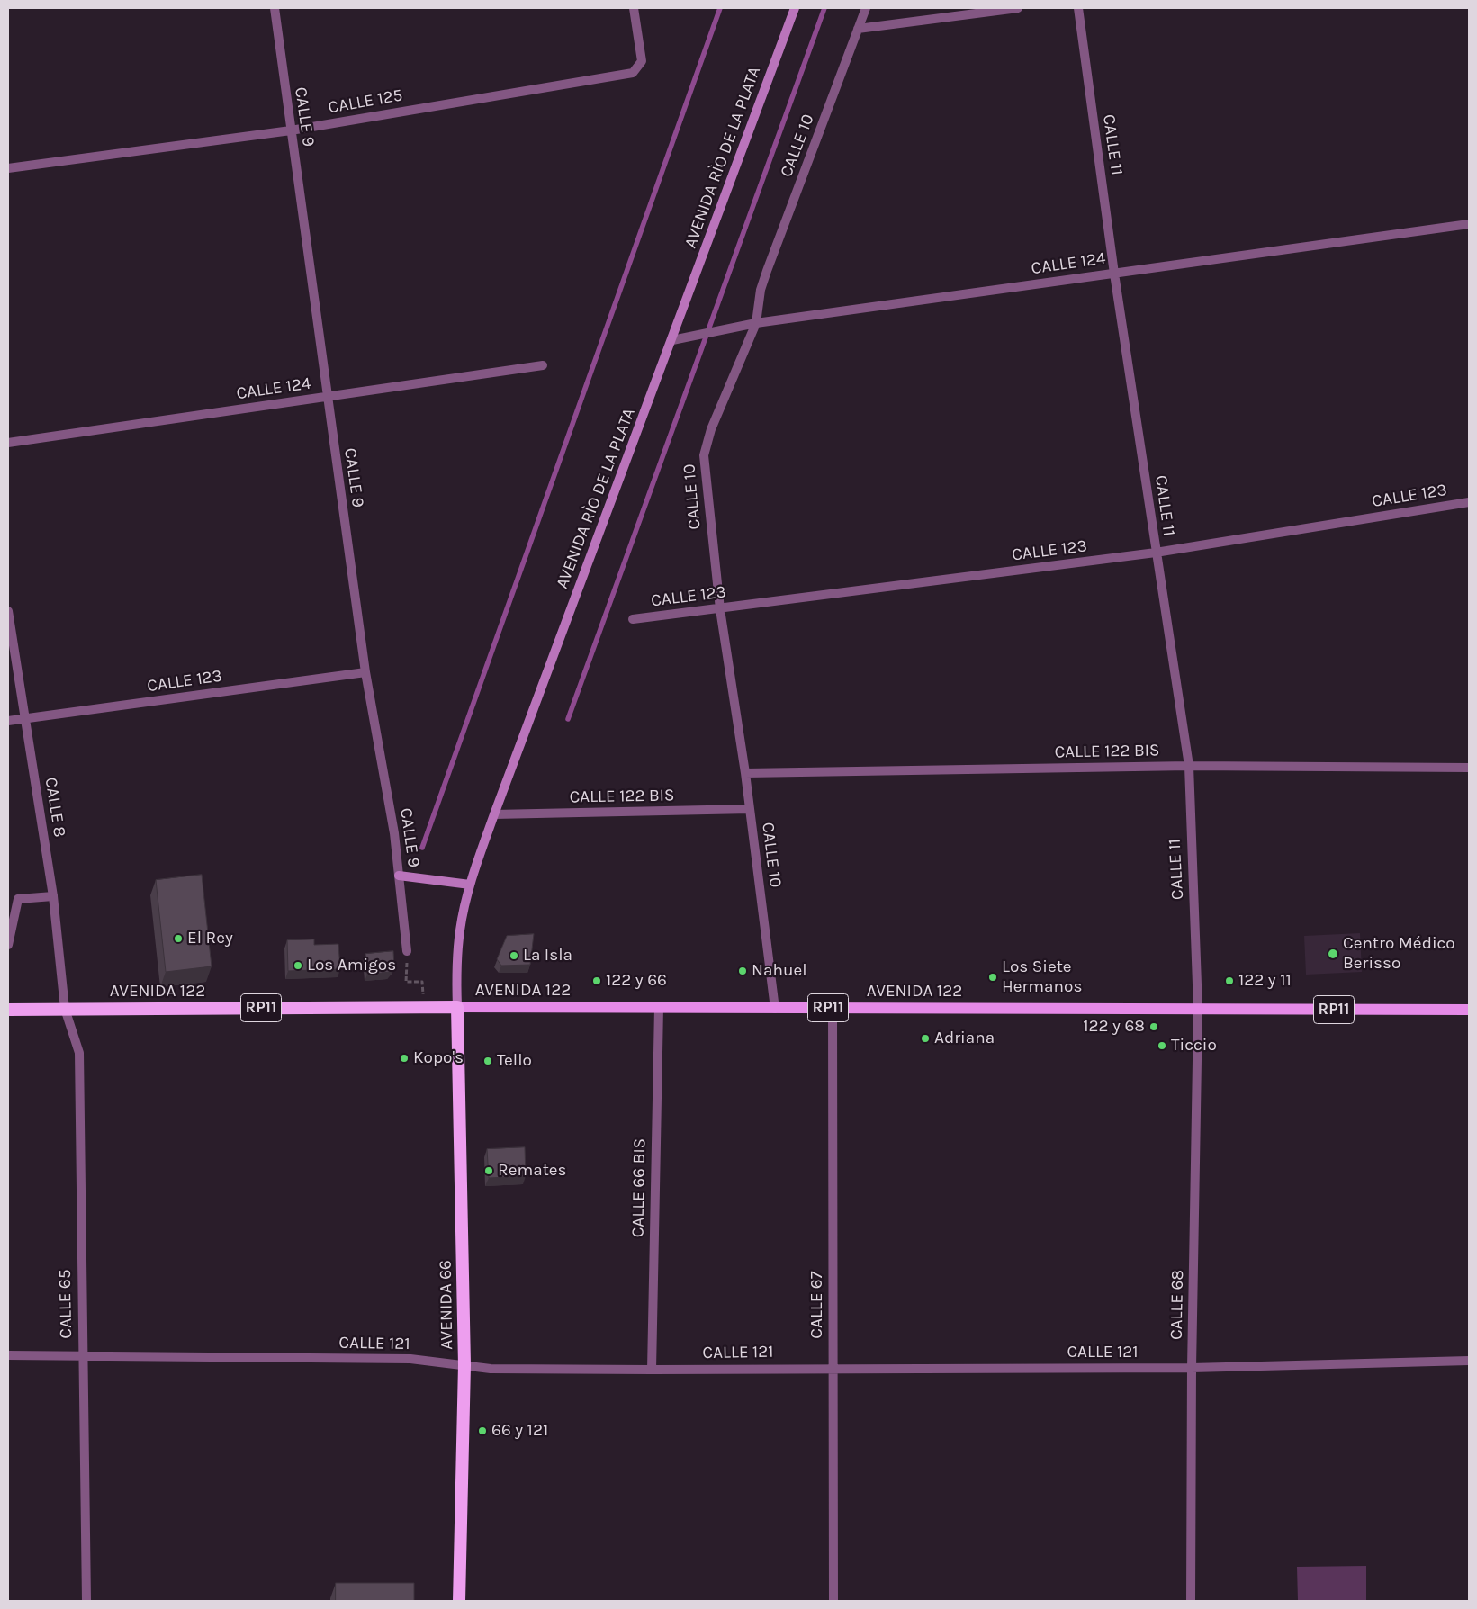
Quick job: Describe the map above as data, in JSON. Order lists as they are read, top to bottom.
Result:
{
  "streets": {
    "highway": ["AVENIDA 122", "RP11", "AVENIDA 66"],
    "main road": ["AVENIDA RÌO DE LA PLATA"],
    "street": [
      "CALLE 125",
      "CALLE 9",
      "CALLE 11",
      "CALLE 10",
      "CALLE 124",
      "CALLE 123",
      "CALLE 122 BIS",
      "CALLE 8",
      "CALLE 66 BIS",
      "CALLE 65",
      "CALLE 67",
      "CALLE 68",
      "CALLE 121"
    ]
  },
  "crossings": [
    ["CALLE 125", "CALLE 9"],
    ["CALLE 9", "CALLE 124"],
    ["CALLE 9", "CALLE 123"],
    ["CALLE 11", "CALLE 124"],
    ["CALLE 11", "CALLE 123"],
    ["CALLE 11", "CALLE 122 BIS"],
    ["CALLE 11", "AVENIDA 122"],
    ["CALLE 11", "CALLE 68"],
    ["CALLE 10", "CALLE 124"],
    ["CALLE 10", "CALLE 123"],
    ["CALLE 10", "CALLE 122 BIS"],
    ["CALLE 10", "AVENIDA 122"],
    ["AVENIDA RÌO DE LA PLATA", "CALLE 124"],
    ["AVENIDA RÌO DE LA PLATA", "CALLE 122 BIS"],
    ["AVENIDA RÌO DE LA PLATA", "AVENIDA 122"],
    ["AVENIDA RÌO DE LA PLATA", "AVENIDA 66"],
    ["CALLE 123", "CALLE 8"],
    ["CALLE 8", "AVENIDA 122"],
    ["CALLE 8", "CALLE 65"],
    ["AVENIDA 122", "CALLE 66 BIS"],
    ["AVENIDA 122", "CALLE 65"],
    ["AVENIDA 122", "AVENIDA 66"],
    ["AVENIDA 122", "CALLE 67"],
    ["AVENIDA 122", "CALLE 68"],
    ["CALLE 66 BIS", "CALLE 121"],
    ["CALLE 65", "CALLE 121"],
    ["AVENIDA 66", "CALLE 121"],
    ["CALLE 67", "CALLE 121"],
    ["CALLE 68", "CALLE 121"]
  ],
  "places": [
    "El Rey",
    "Centro Médico Berisso",
    "La Isla",
    "Los Amigos",
    "Nahuel",
    "Los Siete Hermanos",
    "122 y 66",
    "122 y 11",
    "122 y 68",
    "Adriana",
    "Ticcio",
    "Kopo's",
    "Tello",
    "Remates",
    "66 y 121"
  ]
}
